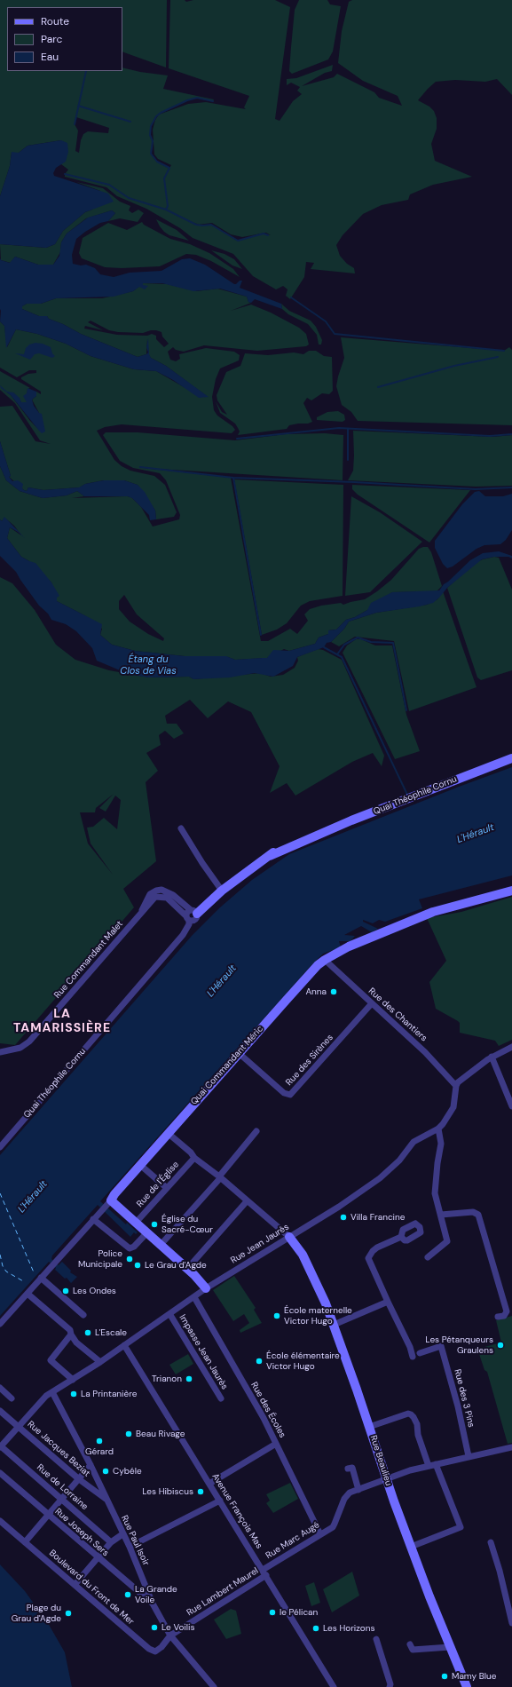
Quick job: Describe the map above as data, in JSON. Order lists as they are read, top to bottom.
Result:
{
  "streets": {
    "street": [
      "Quai Théophile Cornu",
      "Rue Commandant Malet",
      "Rue des Chantiers",
      "Rue des Sirènes",
      "Quai Commandant Méric",
      "Rue de l'Église",
      "Rue Jean Jaurès",
      "Impasse Jean Jaurès",
      "Rue des 3 Pins",
      "Rue des Écoles",
      "Rue Jacques Beziat",
      "Rue Beaulieu",
      "Rue de Lorraine",
      "Avenue François Mas",
      "Rue Joseph Sers",
      "Rue Paul Isoir",
      "Rue Marc Augé",
      "Boulevard du Front de Mer",
      "Rue Lambert Maurel"
    ]
  },
  "crossings": [
    ["Quai Théophile Cornu", "Rue Commandant Malet"],
    ["Rue des Chantiers", "Rue des Sirènes"],
    ["Rue des Chantiers", "Quai Commandant Méric"],
    ["Rue des Chantiers", "Rue Jean Jaurès"],
    ["Rue des Sirènes", "Quai Commandant Méric"],
    ["Rue Jean Jaurès", "Impasse Jean Jaurès"],
    ["Rue Jean Jaurès", "Rue des Écoles"],
    ["Rue Jean Jaurès", "Rue Jacques Beziat"],
    ["Rue Jean Jaurès", "Rue Beaulieu"],
    ["Rue Jean Jaurès", "Rue de Lorraine"],
    ["Rue Jean Jaurès", "Avenue François Mas"],
    ["Rue Jean Jaurès", "Rue Paul Isoir"],
    ["Rue des Écoles", "Rue Marc Augé"],
    ["Rue Jacques Beziat", "Rue Paul Isoir"],
    ["Avenue François Mas", "Rue Marc Augé"],
    ["Avenue François Mas", "Rue Lambert Maurel"],
    ["Rue Joseph Sers", "Rue Paul Isoir"],
    ["Rue Paul Isoir", "Boulevard du Front de Mer"],
    ["Rue Paul Isoir", "Rue Lambert Maurel"],
    ["Rue Marc Augé", "Rue Lambert Maurel"],
    ["Boulevard du Front de Mer", "Rue Lambert Maurel"]
  ],
  "districts": ["LA TAMARISSIÈRE"],
  "water": ["Étang du Clos de Vias", "L'Hérault"],
  "places": [
    "Anna",
    "Villa Francine",
    "Église du Sacré-Cœur",
    "Police Municipale",
    "Le Grau d'Agde",
    "Les Ondes",
    "École maternelle Victor Hugo",
    "L'Escale",
    "Les Pétanqueurs Graulens",
    "École élémentaire Victor Hugo",
    "Trianon",
    "La Printanière",
    "Beau Rivage",
    "Gérard",
    "Cybéle",
    "Les Hibiscus",
    "La Grande Voile",
    "le Pélican",
    "Plage du Grau d'Agde",
    "Le Voilis",
    "Les Horizons",
    "Mamy Blue"
  ],
  "legend": ["Route", "Parc", "Eau"]
}
